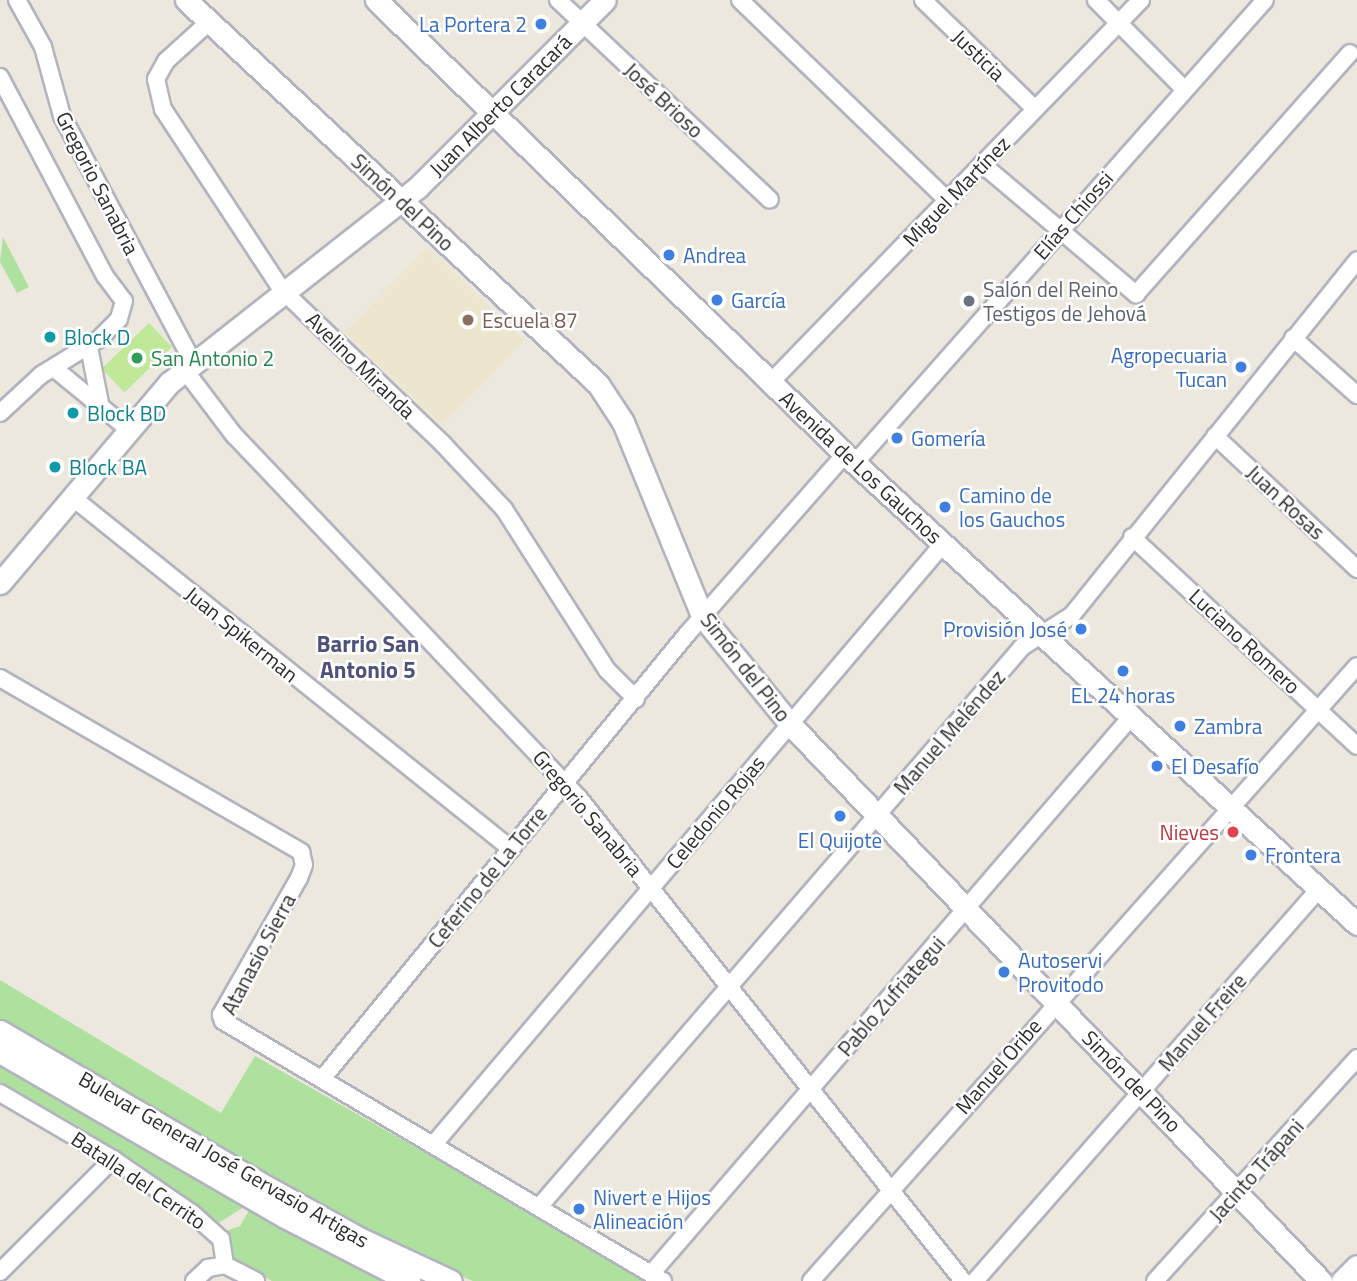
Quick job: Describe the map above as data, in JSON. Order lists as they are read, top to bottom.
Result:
{
  "streets": {
    "street": [
      "Justicia",
      "José Brioso",
      "Juan Alberto Caracará",
      "Gregorio Sanabria",
      "Miguel Martínez",
      "Simón del Pino",
      "Elías Chiossi",
      "Avelino Miranda",
      "Avenida de Los Gauchos",
      "Juan Rosas",
      "Juan Spikerman",
      "Luciano Romero",
      "Manuel Meléndez",
      "Celedonio Rojas",
      "Ceferino de La Torre",
      "Atanasio Sierra",
      "Pablo Zufriategui",
      "Manuel Freire",
      "Manuel Oribe",
      "Bulevar General José Gervasio Artigas",
      "Jacinto Trápani",
      "Batalla del Cerrito"
    ]
  },
  "crossings": [
    ["Justicia", "Miguel Martínez"],
    ["José Brioso", "Juan Alberto Caracará"],
    ["Juan Alberto Caracará", "Gregorio Sanabria"],
    ["Juan Alberto Caracará", "Simón del Pino"],
    ["Juan Alberto Caracará", "Avelino Miranda"],
    ["Juan Alberto Caracará", "Avenida de Los Gauchos"],
    ["Juan Alberto Caracará", "Juan Spikerman"],
    ["Gregorio Sanabria", "Manuel Meléndez"],
    ["Gregorio Sanabria", "Celedonio Rojas"],
    ["Gregorio Sanabria", "Ceferino de La Torre"],
    ["Gregorio Sanabria", "Pablo Zufriategui"],
    ["Gregorio Sanabria", "Manuel Oribe"],
    ["Miguel Martínez", "Avenida de Los Gauchos"],
    ["Simón del Pino", "Avelino Miranda"],
    ["Simón del Pino", "Manuel Meléndez"],
    ["Simón del Pino", "Celedonio Rojas"],
    ["Simón del Pino", "Ceferino de La Torre"],
    ["Simón del Pino", "Pablo Zufriategui"],
    ["Simón del Pino", "Manuel Freire"],
    ["Simón del Pino", "Manuel Oribe"],
    ["Simón del Pino", "Jacinto Trápani"],
    ["Elías Chiossi", "Avenida de Los Gauchos"],
    ["Elías Chiossi", "Ceferino de La Torre"],
    ["Avelino Miranda", "Ceferino de La Torre"],
    ["Avenida de Los Gauchos", "Manuel Meléndez"],
    ["Avenida de Los Gauchos", "Celedonio Rojas"],
    ["Avenida de Los Gauchos", "Ceferino de La Torre"],
    ["Avenida de Los Gauchos", "Pablo Zufriategui"],
    ["Avenida de Los Gauchos", "Manuel Freire"],
    ["Avenida de Los Gauchos", "Manuel Oribe"],
    ["Juan Rosas", "Manuel Meléndez"],
    ["Juan Spikerman", "Ceferino de La Torre"],
    ["Luciano Romero", "Manuel Meléndez"],
    ["Luciano Romero", "Manuel Oribe"],
    ["Manuel Meléndez", "Atanasio Sierra"],
    ["Celedonio Rojas", "Atanasio Sierra"],
    ["Ceferino de La Torre", "Atanasio Sierra"],
    ["Atanasio Sierra", "Pablo Zufriategui"]
  ],
  "districts": ["Barrio San Antonio 5"],
  "places": [
    "La Portera 2",
    "Andrea",
    "García",
    "Salón del Reino Testigos de Jehová",
    "Escuela 87",
    "Block D",
    "San Antonio 2",
    "Agropecuaria Tucan",
    "Block BD",
    "Gomería",
    "Block BA",
    "Camino de los Gauchos",
    "Provisión José",
    "EL 24 horas",
    "Zambra",
    "El Desafío",
    "El Quijote",
    "Nieves",
    "Frontera",
    "Autoservi Provitodo",
    "Nivert e Hijos Alineación"
  ]
}
